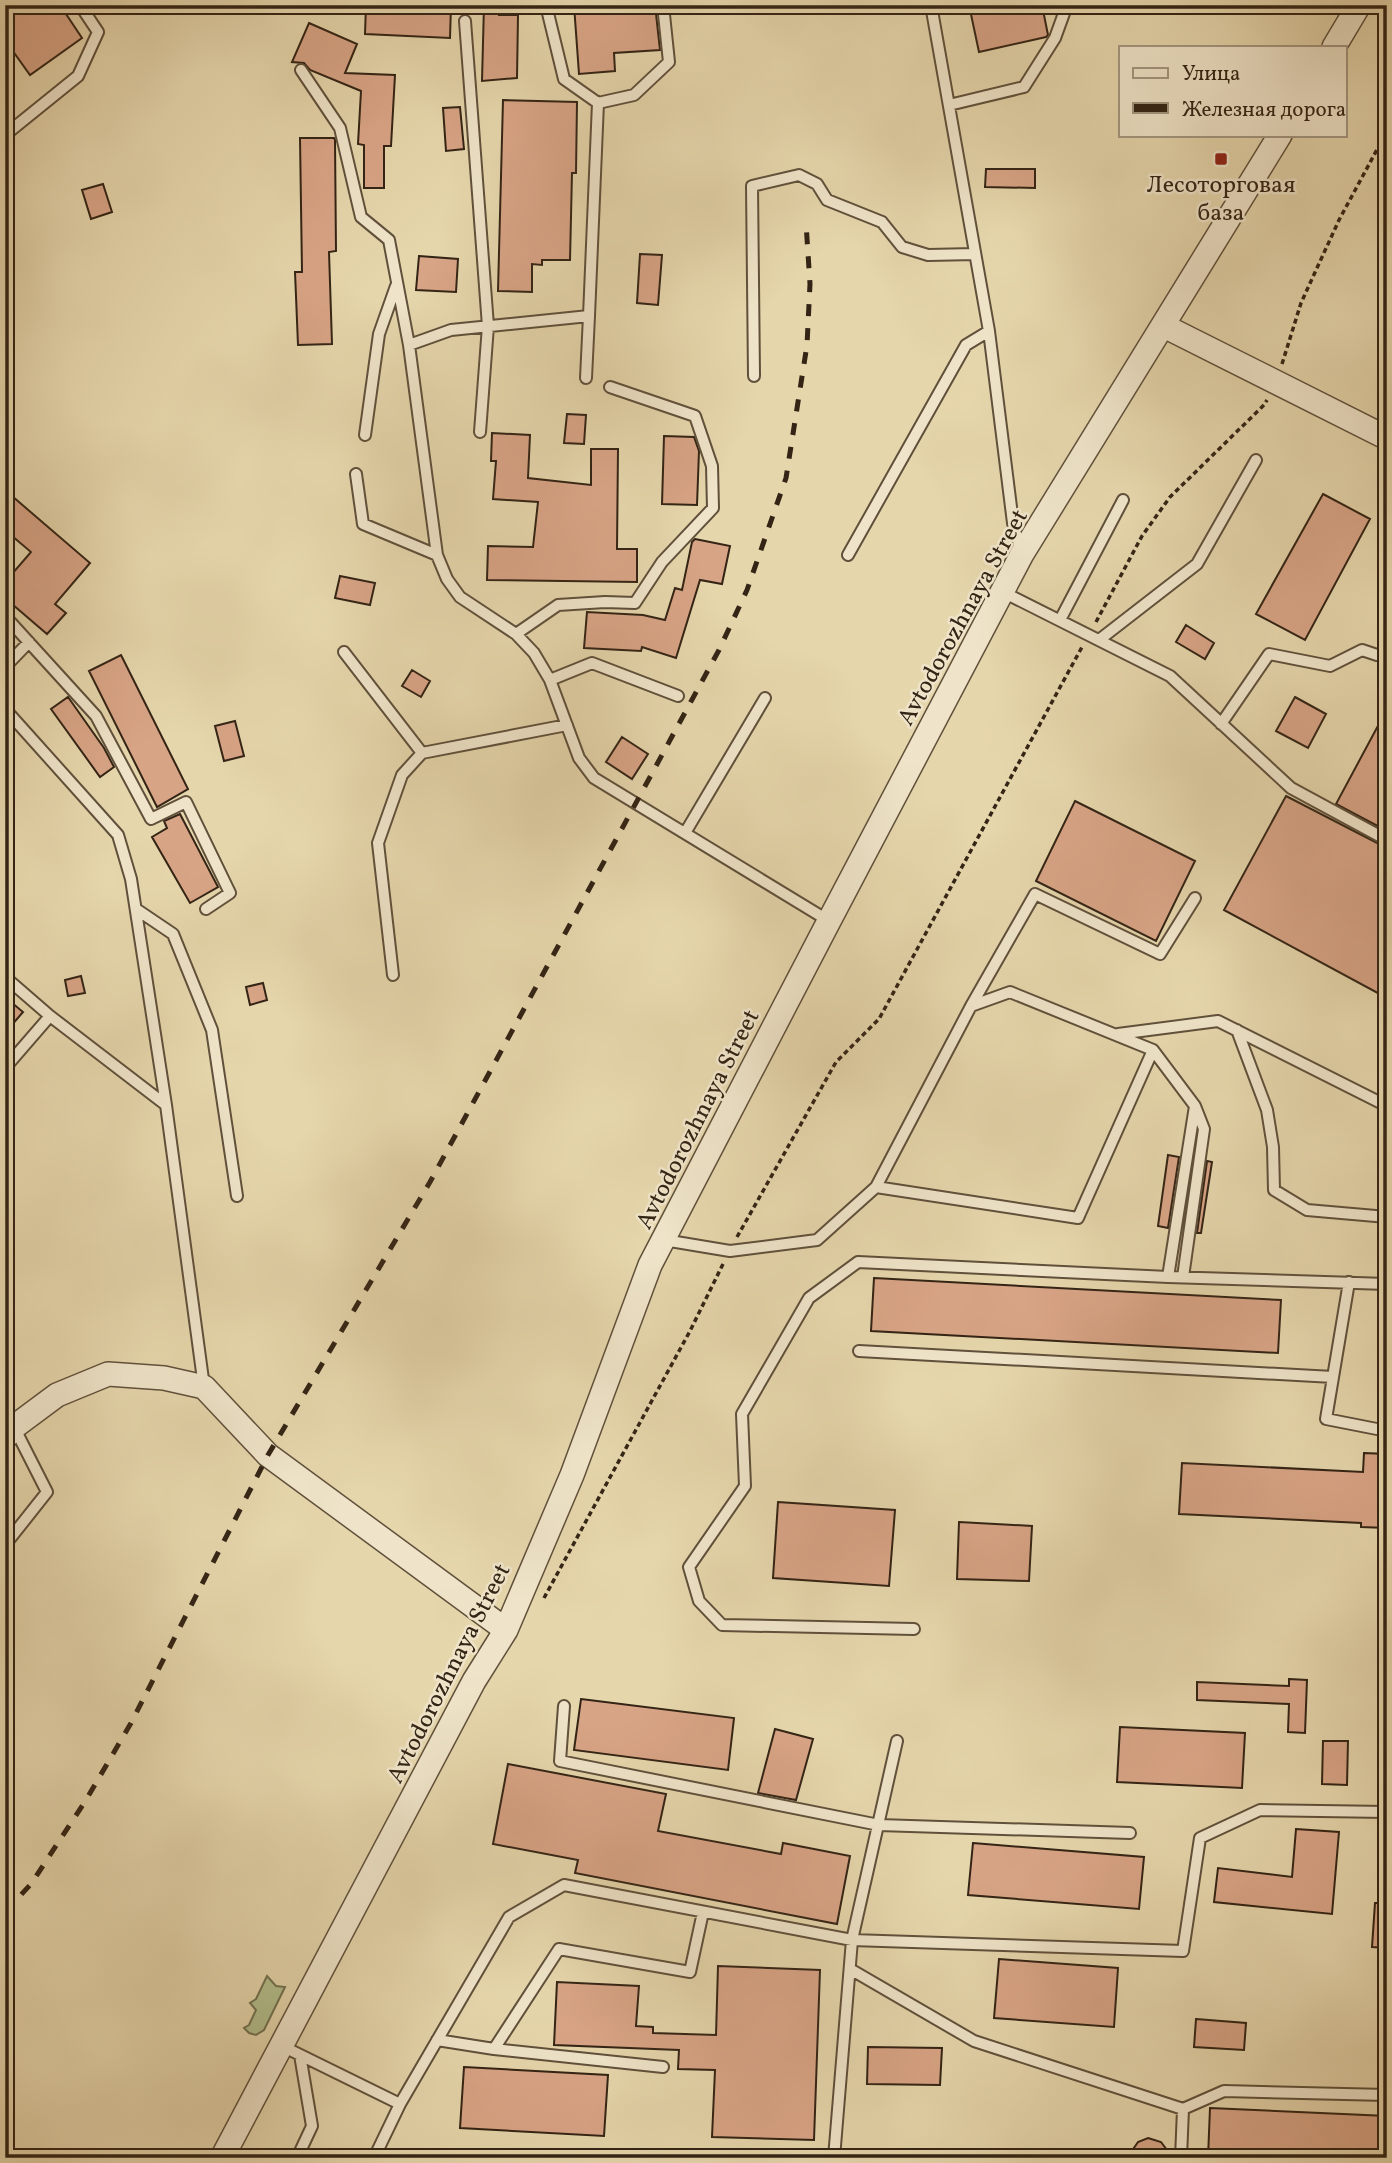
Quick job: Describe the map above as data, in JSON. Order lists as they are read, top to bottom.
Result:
{
  "streets": {
    "street": ["Avtodorozhnaya Street"]
  },
  "places": {
    "transit": ["Лесоторговая база"]
  },
  "legend": ["Улица", "Железная дорога"]
}
